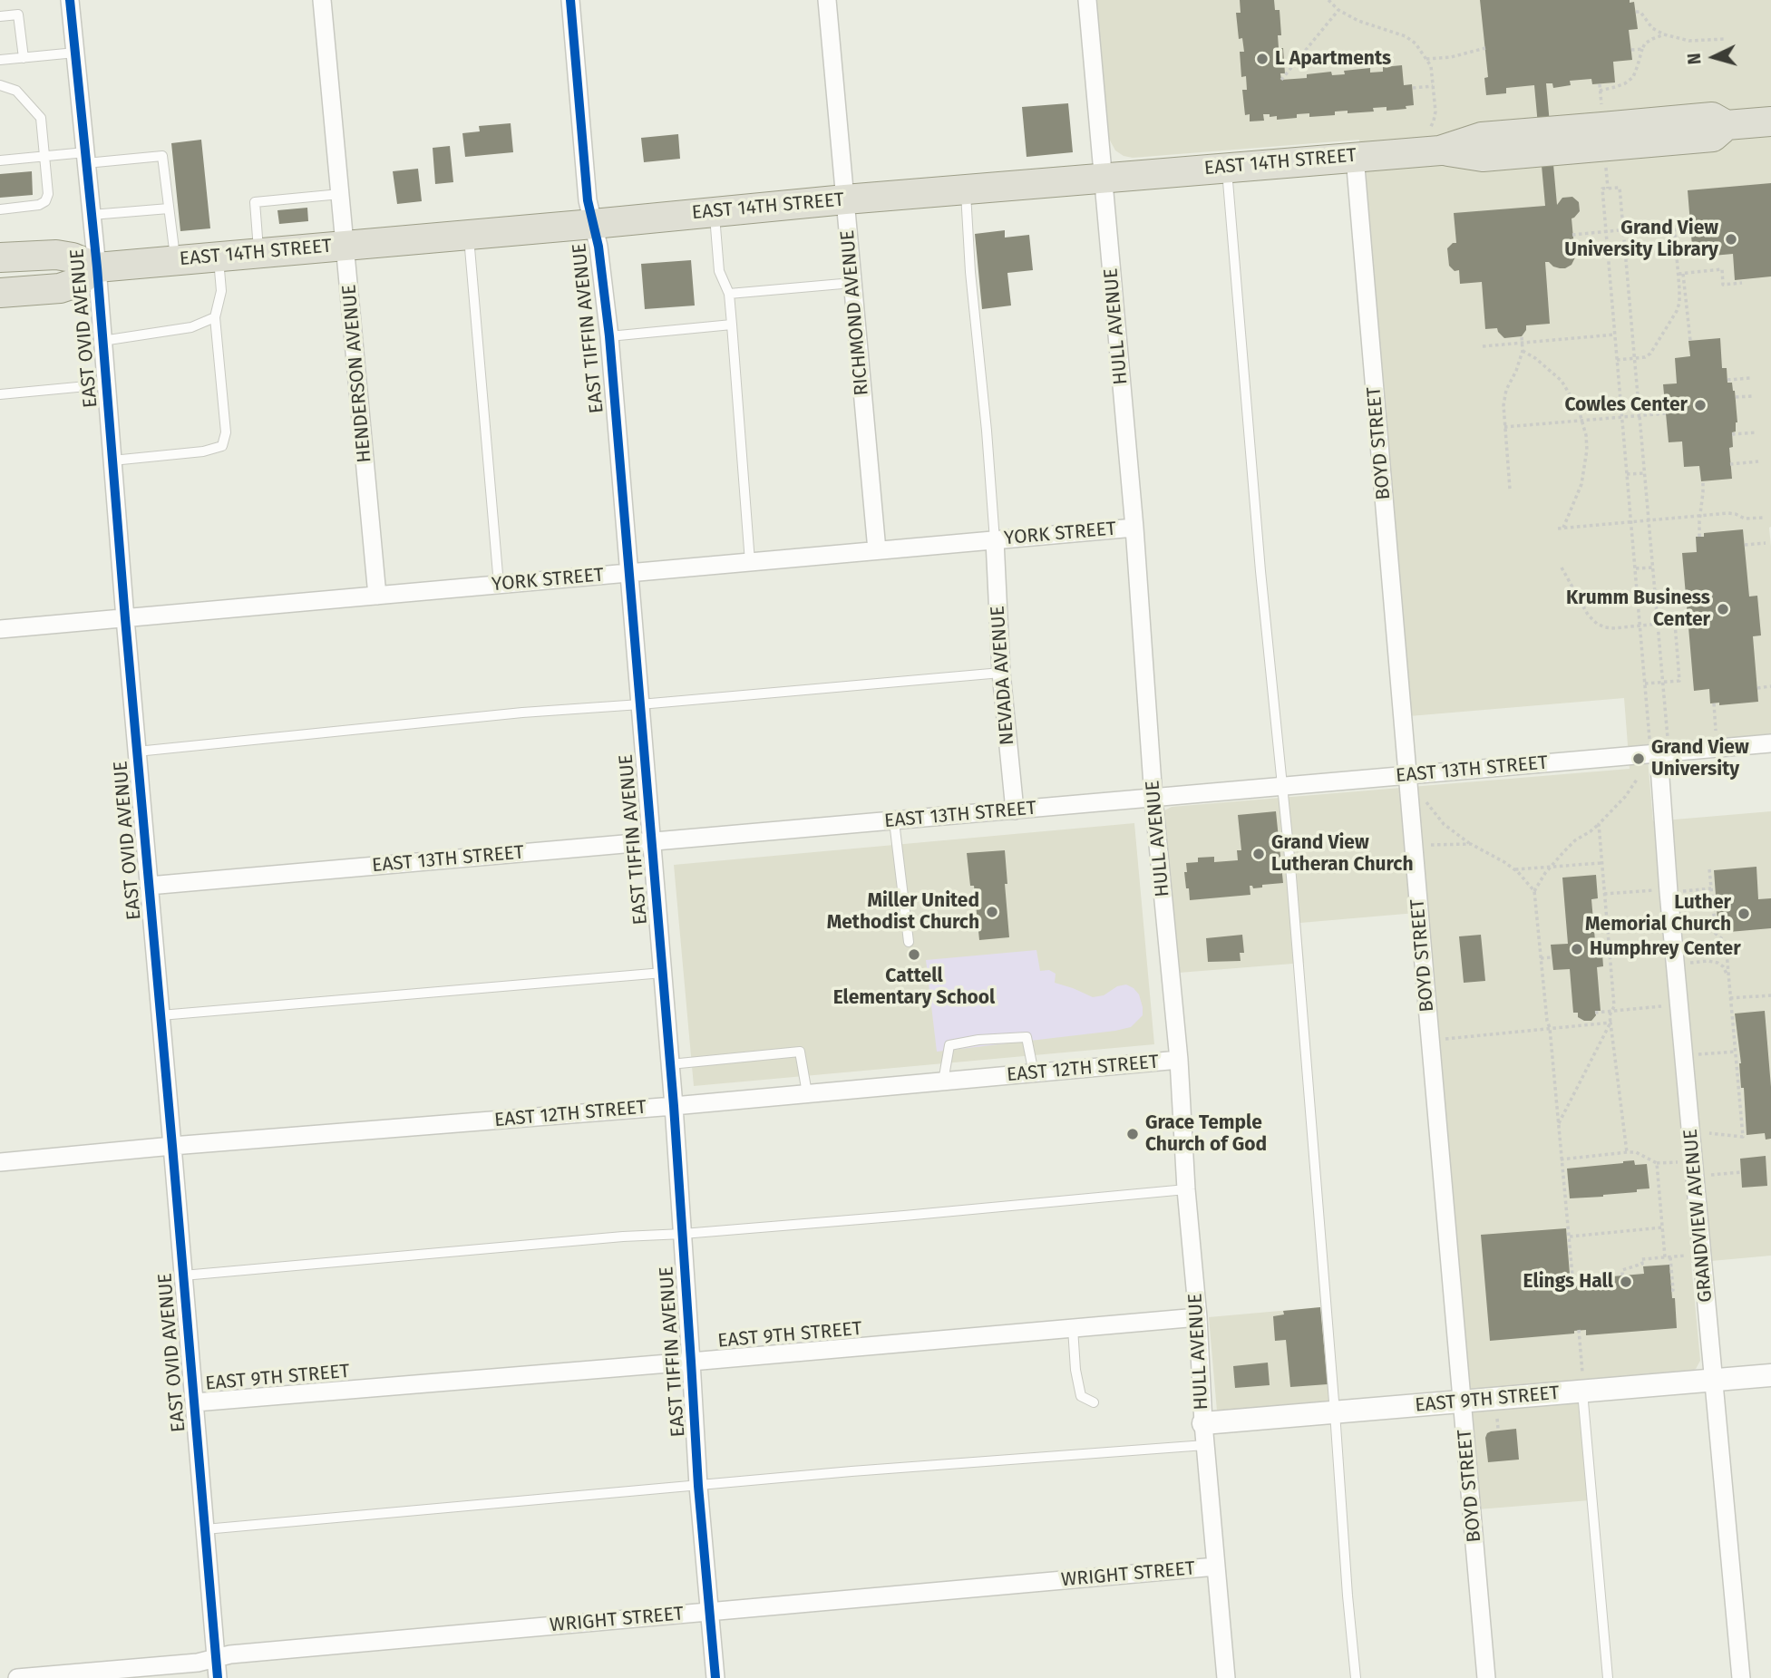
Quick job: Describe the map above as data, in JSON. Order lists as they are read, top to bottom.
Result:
{
  "streets": {
    "main road": ["EAST 14TH STREET"],
    "street": [
      "RICHMOND AVENUE",
      "HULL AVENUE",
      "EAST OVID AVENUE",
      "EAST TIFFIN AVENUE",
      "HENDERSON AVENUE",
      "BOYD STREET",
      "YORK STREET",
      "NEVADA AVENUE",
      "EAST 13TH STREET",
      "EAST 12TH STREET",
      "GRANDVIEW AVENUE",
      "EAST 9TH STREET",
      "WRIGHT STREET"
    ]
  },
  "crossings": [
    ["EAST 14TH STREET", "RICHMOND AVENUE"],
    ["EAST 14TH STREET", "HULL AVENUE"],
    ["EAST 14TH STREET", "EAST OVID AVENUE"],
    ["EAST 14TH STREET", "EAST TIFFIN AVENUE"],
    ["EAST 14TH STREET", "HENDERSON AVENUE"],
    ["EAST 14TH STREET", "BOYD STREET"],
    ["RICHMOND AVENUE", "YORK STREET"],
    ["HULL AVENUE", "YORK STREET"],
    ["HULL AVENUE", "EAST 13TH STREET"],
    ["HULL AVENUE", "EAST 12TH STREET"],
    ["HULL AVENUE", "EAST 9TH STREET"],
    ["HULL AVENUE", "WRIGHT STREET"],
    ["EAST OVID AVENUE", "YORK STREET"],
    ["EAST OVID AVENUE", "EAST 13TH STREET"],
    ["EAST OVID AVENUE", "EAST 12TH STREET"],
    ["EAST OVID AVENUE", "EAST 9TH STREET"],
    ["EAST OVID AVENUE", "WRIGHT STREET"],
    ["EAST TIFFIN AVENUE", "YORK STREET"],
    ["EAST TIFFIN AVENUE", "EAST 13TH STREET"],
    ["EAST TIFFIN AVENUE", "EAST 12TH STREET"],
    ["EAST TIFFIN AVENUE", "EAST 9TH STREET"],
    ["EAST TIFFIN AVENUE", "WRIGHT STREET"],
    ["HENDERSON AVENUE", "YORK STREET"],
    ["BOYD STREET", "EAST 13TH STREET"],
    ["BOYD STREET", "EAST 9TH STREET"],
    ["YORK STREET", "NEVADA AVENUE"],
    ["NEVADA AVENUE", "EAST 13TH STREET"],
    ["EAST 13TH STREET", "GRANDVIEW AVENUE"],
    ["GRANDVIEW AVENUE", "EAST 9TH STREET"]
  ],
  "places": [
    "L Apartments",
    "Grand View University Library",
    "Cowles Center",
    "Krumm Business Center",
    "Grand View University",
    "Grand View Lutheran Church",
    "Miller United Methodist Church",
    "Luther Memorial Church",
    "Humphrey Center",
    "Cattell Elementary School",
    "Grace Temple Church of God",
    "Elings Hall"
  ],
  "north": "left"
}
